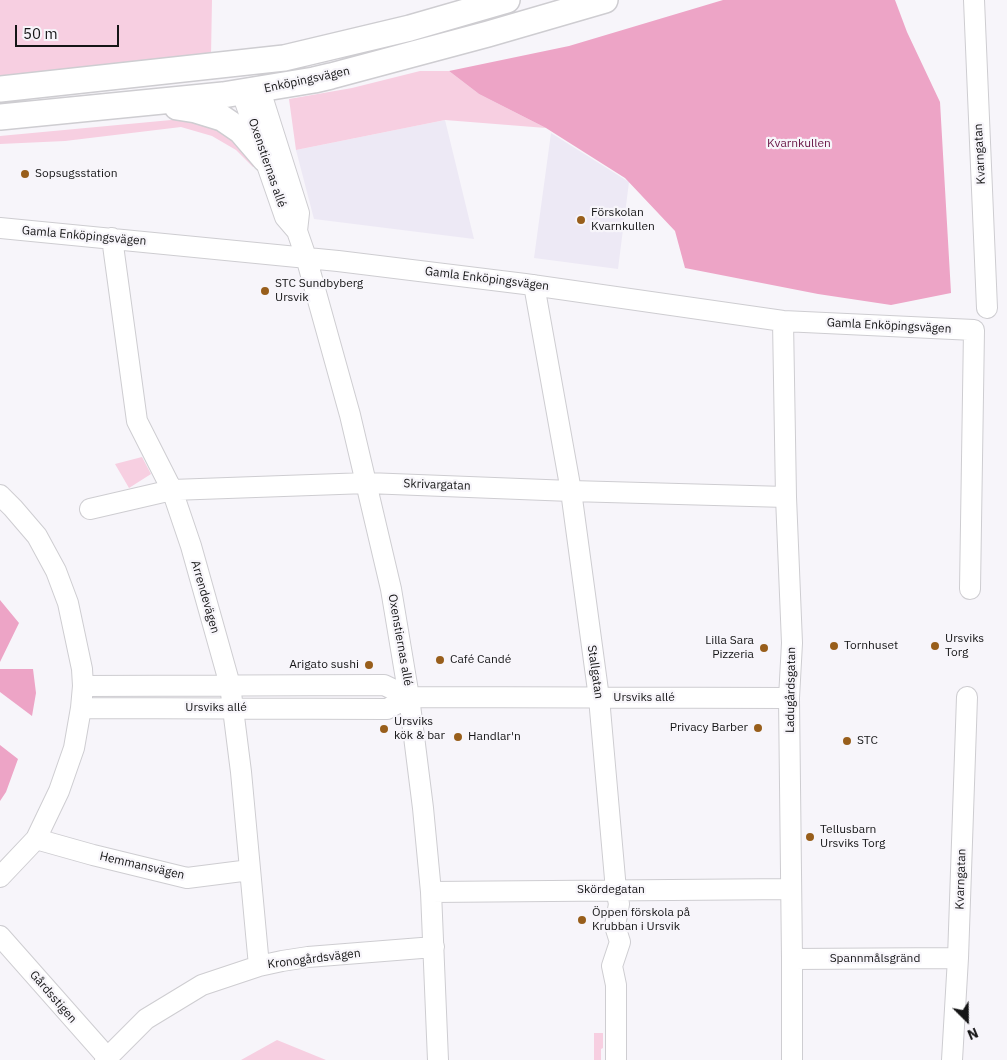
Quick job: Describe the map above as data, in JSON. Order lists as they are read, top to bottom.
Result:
{
  "streets": {
    "main road": ["Enköpingsvägen"],
    "street": [
      "Kvarngatan",
      "Oxenstiernas allé",
      "Gamla Enköpingsvägen",
      "Skrivargatan",
      "Arrendevägen",
      "Stallgatan",
      "Ladugårdsgatan",
      "Ursviks allé",
      "Hemmansvägen",
      "Skördegatan",
      "Kronogårdsvägen",
      "Spannmålsgränd",
      "Gårdsstigen"
    ]
  },
  "crossings": [
    ["Enköpingsvägen", "Oxenstiernas allé"],
    ["Kvarngatan", "Spannmålsgränd"],
    ["Oxenstiernas allé", "Gamla Enköpingsvägen"],
    ["Oxenstiernas allé", "Skrivargatan"],
    ["Oxenstiernas allé", "Ursviks allé"],
    ["Oxenstiernas allé", "Skördegatan"],
    ["Oxenstiernas allé", "Kronogårdsvägen"],
    ["Gamla Enköpingsvägen", "Arrendevägen"],
    ["Gamla Enköpingsvägen", "Stallgatan"],
    ["Gamla Enköpingsvägen", "Ladugårdsgatan"],
    ["Skrivargatan", "Arrendevägen"],
    ["Skrivargatan", "Stallgatan"],
    ["Skrivargatan", "Ladugårdsgatan"],
    ["Arrendevägen", "Ursviks allé"],
    ["Arrendevägen", "Hemmansvägen"],
    ["Arrendevägen", "Kronogårdsvägen"],
    ["Stallgatan", "Ursviks allé"],
    ["Stallgatan", "Skördegatan"],
    ["Ladugårdsgatan", "Ursviks allé"],
    ["Ladugårdsgatan", "Skördegatan"],
    ["Ladugårdsgatan", "Spannmålsgränd"],
    ["Kronogårdsvägen", "Gårdsstigen"]
  ],
  "parks": ["Kvarnkullen"],
  "places": [
    "Sopsugsstation",
    "Förskolan Kvarnkullen",
    "STC Sundbyberg Ursvik",
    "Tornhuset",
    "Ursviks Torg",
    "Lilla Sara Pizzeria",
    "Café Candé",
    "Arigato sushi",
    "Privacy Barber",
    "Ursviks kök & bar",
    "Handlar'n",
    "STC",
    "Tellusbarn Ursviks Torg",
    "Öppen förskola på Krubban i Ursvik"
  ],
  "scale_bar": "50 m",
  "north": "bottom right"
}
